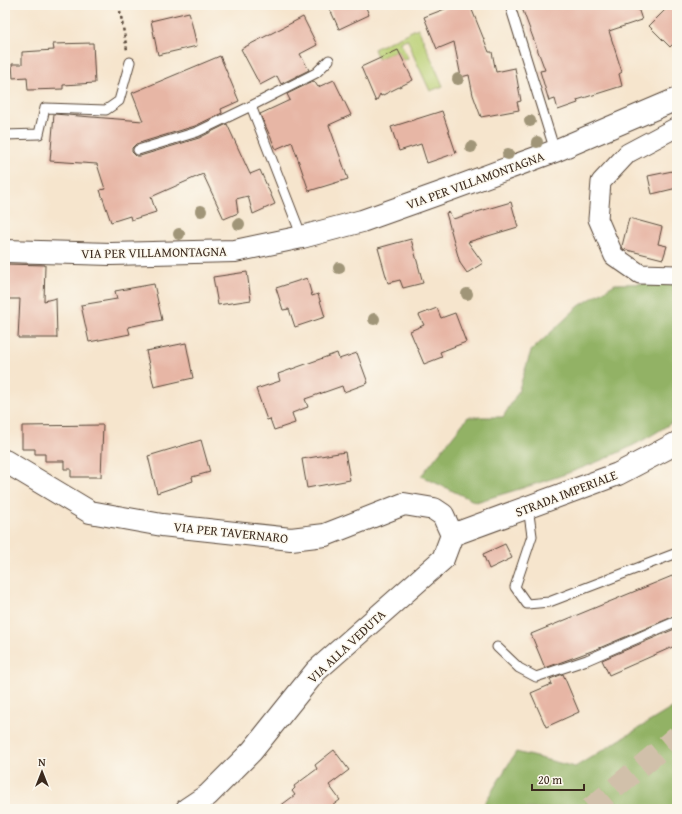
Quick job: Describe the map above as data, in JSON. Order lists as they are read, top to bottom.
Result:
{
  "streets": {
    "street": [
      "VIA PER VILLAMONTAGNA",
      "STRADA IMPERIALE",
      "VIA PER TAVERNARO",
      "VIA ALLA VEDUTA"
    ]
  },
  "crossings": [
    ["STRADA IMPERIALE", "VIA PER TAVERNARO"],
    ["STRADA IMPERIALE", "VIA ALLA VEDUTA"],
    ["VIA PER TAVERNARO", "VIA ALLA VEDUTA"]
  ],
  "scale_bar": "20 m",
  "north": "top"
}
